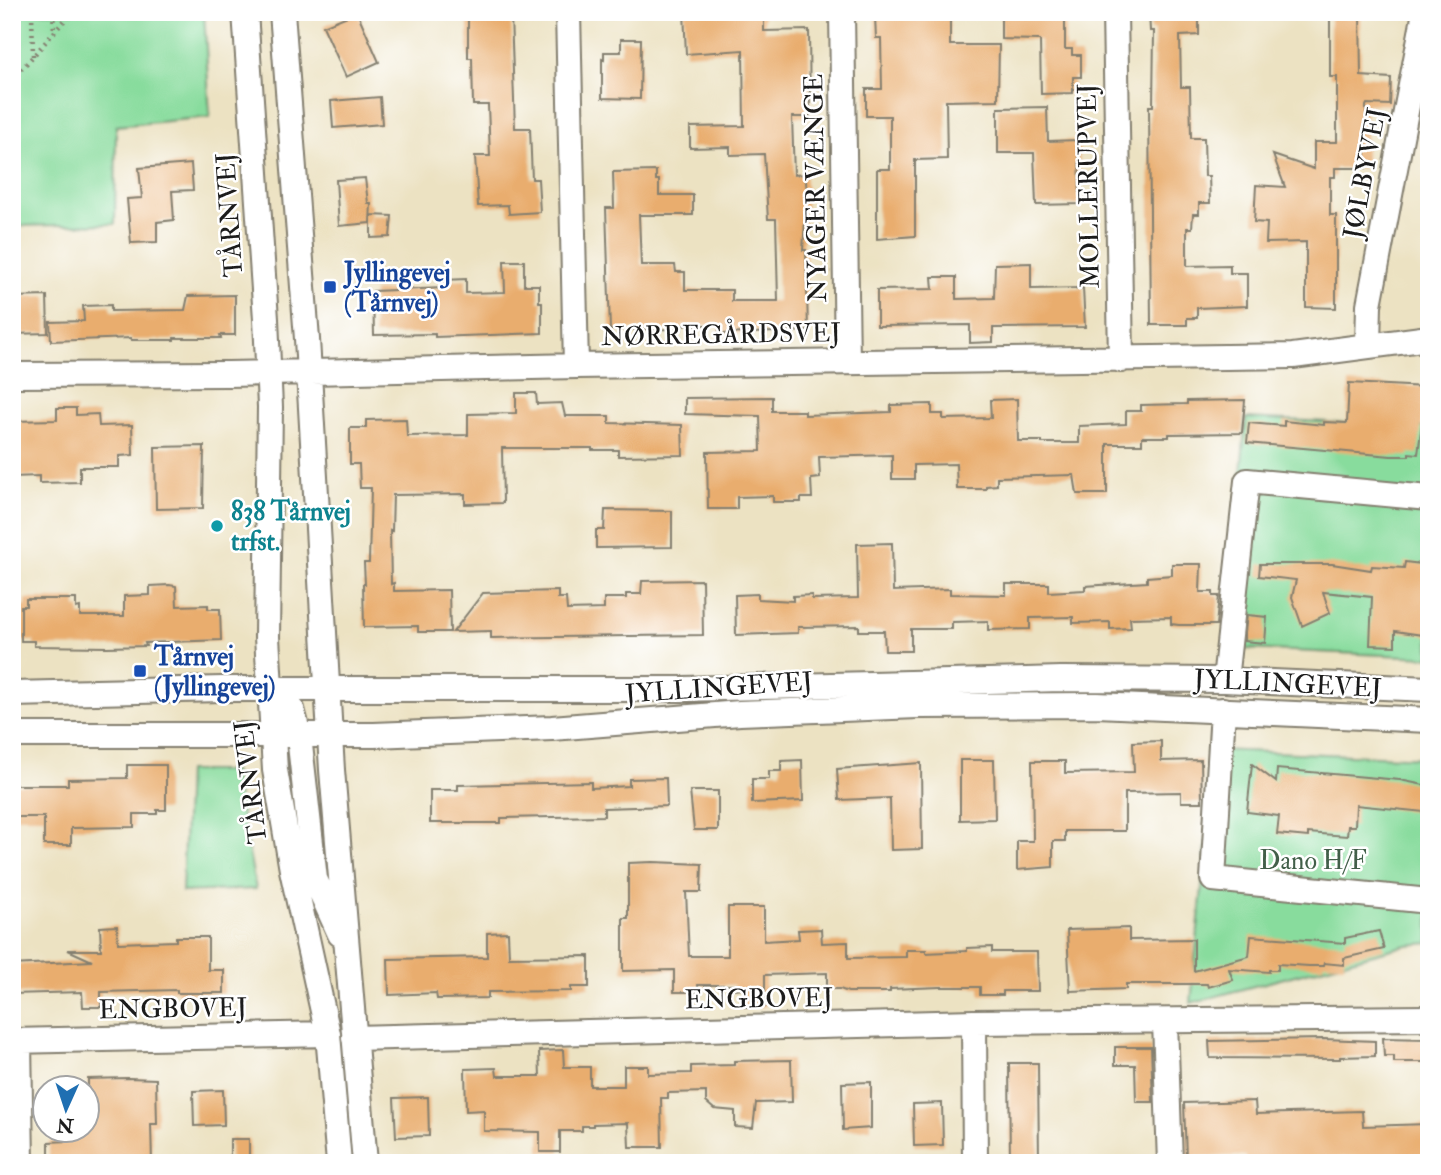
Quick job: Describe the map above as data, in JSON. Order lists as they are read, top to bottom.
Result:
{
  "streets": {
    "street": [
      "JØLBYVEJ",
      "MOLLERUPVEJ",
      "NYAGER VÆNGE",
      "TÅRNVEJ",
      "NØRREGÅRDSVEJ",
      "JYLLINGEVEJ",
      "ENGBOVEJ"
    ]
  },
  "crossings": [
    ["JØLBYVEJ", "NØRREGÅRDSVEJ"],
    ["MOLLERUPVEJ", "NØRREGÅRDSVEJ"],
    ["NYAGER VÆNGE", "NØRREGÅRDSVEJ"],
    ["TÅRNVEJ", "NØRREGÅRDSVEJ"],
    ["TÅRNVEJ", "JYLLINGEVEJ"],
    ["TÅRNVEJ", "ENGBOVEJ"]
  ],
  "parks": ["Dano H/F"],
  "places": {
    "transit": ["Jyllingevej (Tårnvej)", "Tårnvej (Jyllingevej)"],
    "other": ["838 Tårnvej trfst."]
  },
  "north": "bottom"
}
